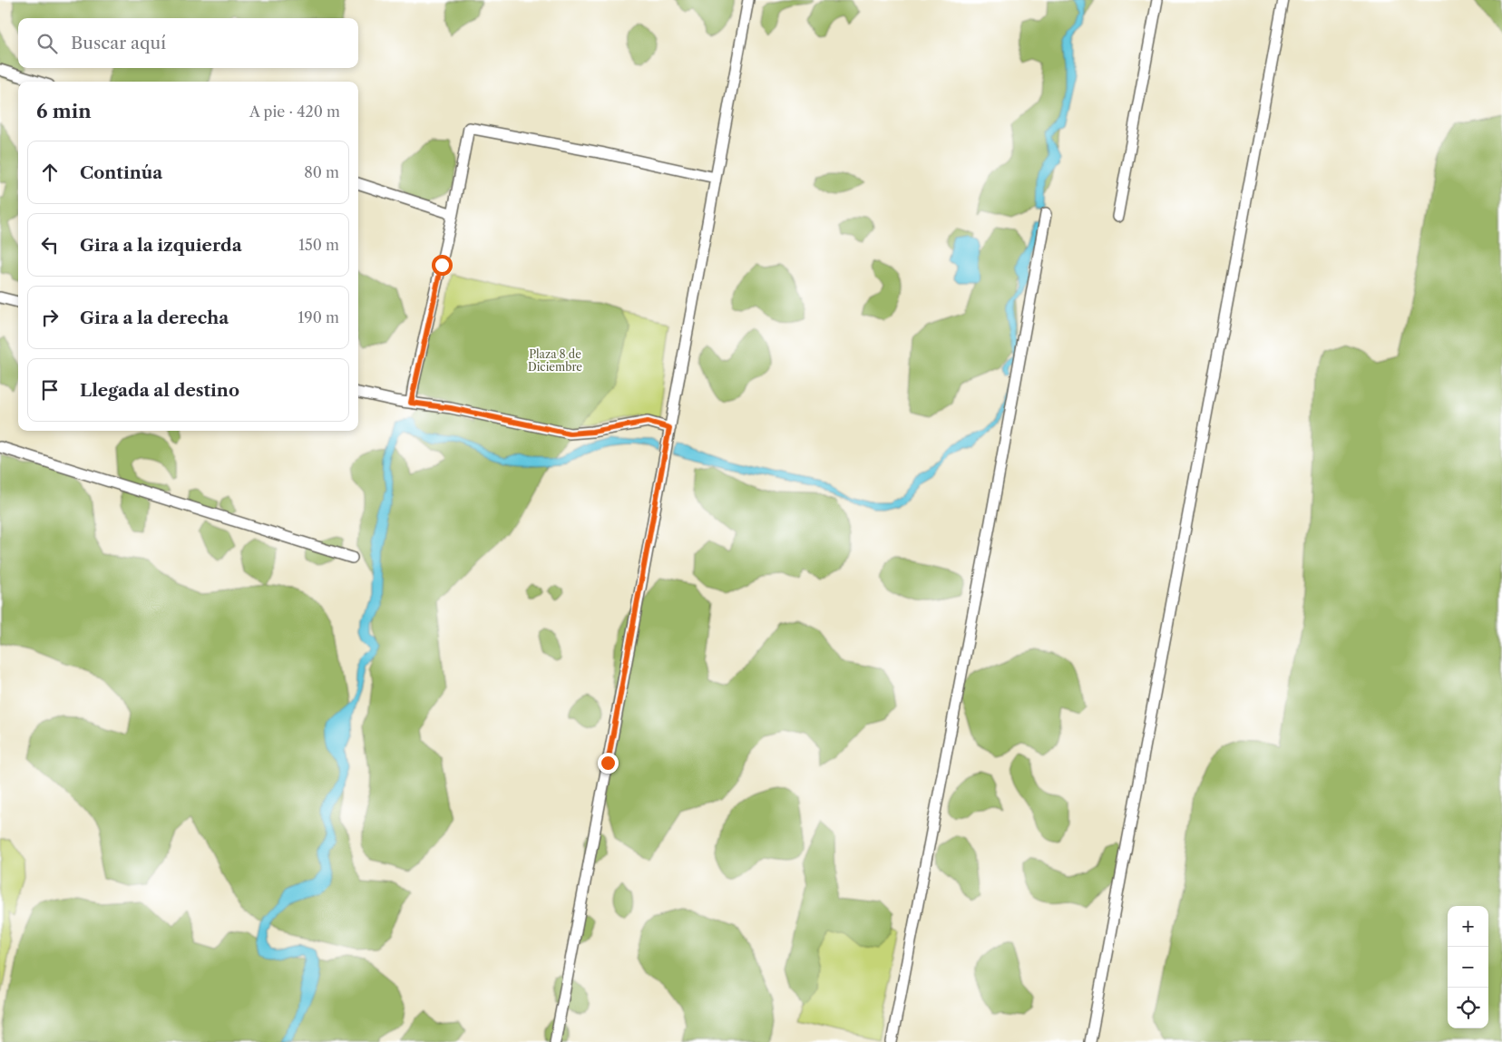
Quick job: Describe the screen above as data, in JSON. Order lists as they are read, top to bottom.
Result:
{
  "parks": ["Plaza 8 de Diciembre"],
  "page": {
    "search": "Buscar aquí",
    "heading": ["6 min", "A pie · 420 m"],
    "list": [
      ["Continúa", "80 m"],
      ["Gira a la izquierda", "150 m"],
      ["Gira a la derecha", "190 m"],
      "Llegada al destino"
    ],
    "map_buttons": ["+", "−"]
  }
}
